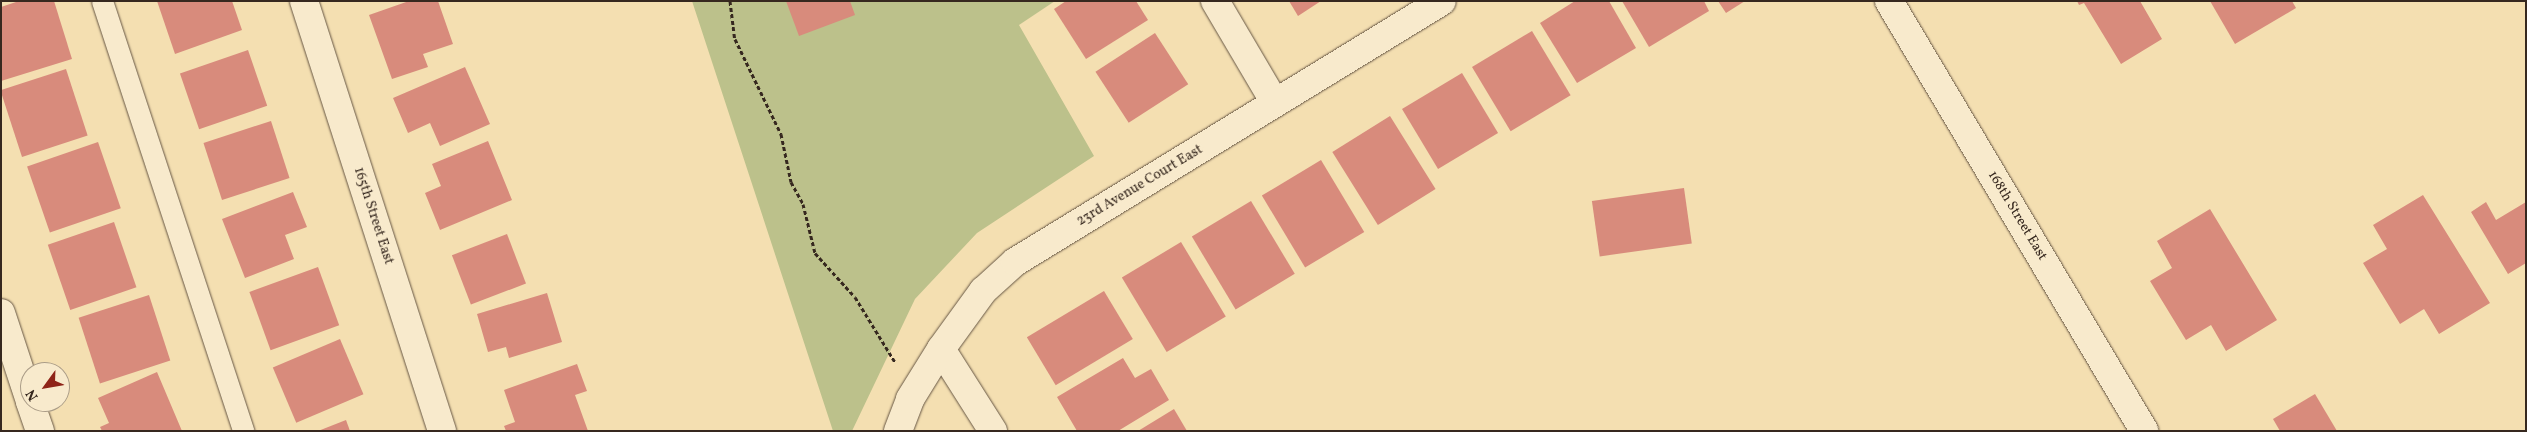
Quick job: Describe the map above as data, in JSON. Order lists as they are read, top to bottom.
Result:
{
  "streets": {
    "street": ["23rd Avenue Court East", "165th Street East", "168th Street East"]
  },
  "north": "bottom left"
}
